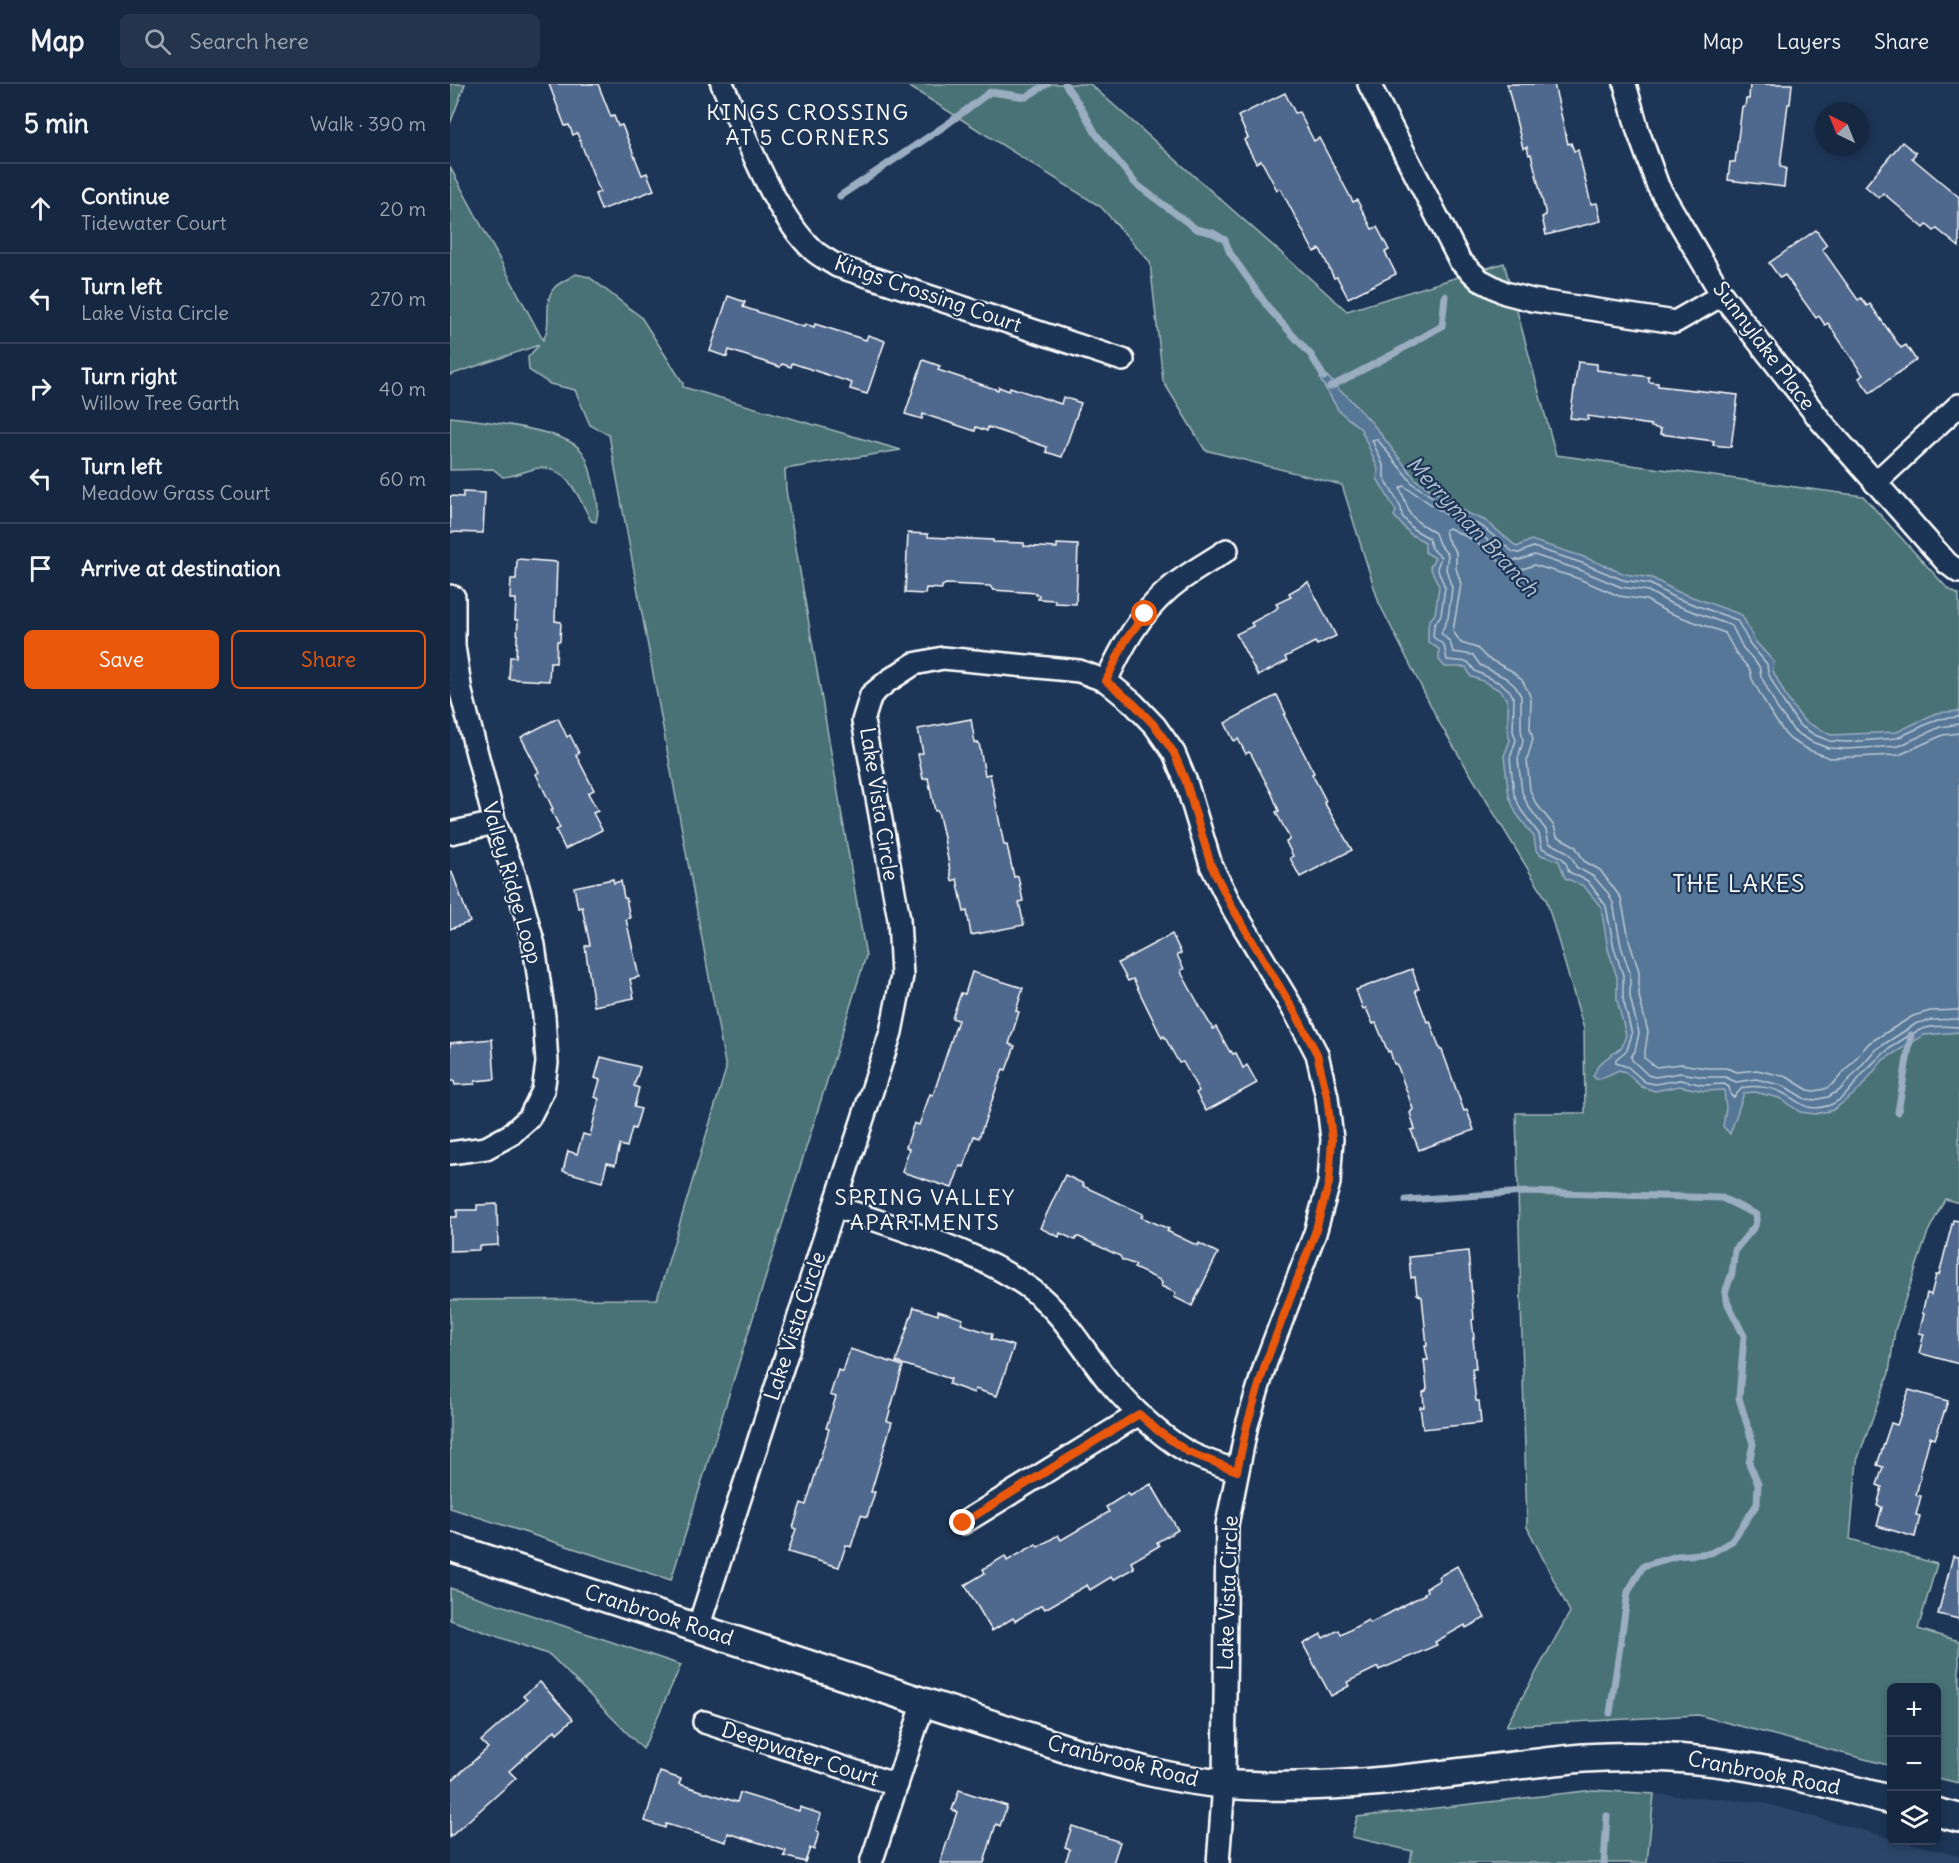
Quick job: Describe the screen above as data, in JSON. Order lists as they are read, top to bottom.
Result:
{
  "streets": {
    "street": [
      "Kings Crossing Court",
      "Sunnylake Place",
      "Lake Vista Circle",
      "Valley Ridge Loop",
      "Cranbrook Road",
      "Deepwater Court"
    ]
  },
  "crossings": [
    ["Lake Vista Circle", "Cranbrook Road"],
    ["Cranbrook Road", "Deepwater Court"]
  ],
  "districts": ["KINGS CROSSING AT 5 CORNERS", "THE LAKES", "SPRING VALLEY APARTMENTS"],
  "water": ["Merryman Branch"],
  "north": "top left",
  "page": {
    "header": "Map",
    "search": "Search here",
    "nav": ["Map", "Layers", "Share"],
    "heading": ["5 min", "Walk · 390 m"],
    "list": [
      ["Continue", "Tidewater Court", "20 m"],
      ["Turn left", "Lake Vista Circle", "270 m"],
      ["Turn right", "Willow Tree Garth", "40 m"],
      ["Turn left", "Meadow Grass Court", "60 m"],
      "Arrive at destination"
    ],
    "buttons": ["Save", "Share"],
    "map_buttons": ["+", "−"]
  }
}
